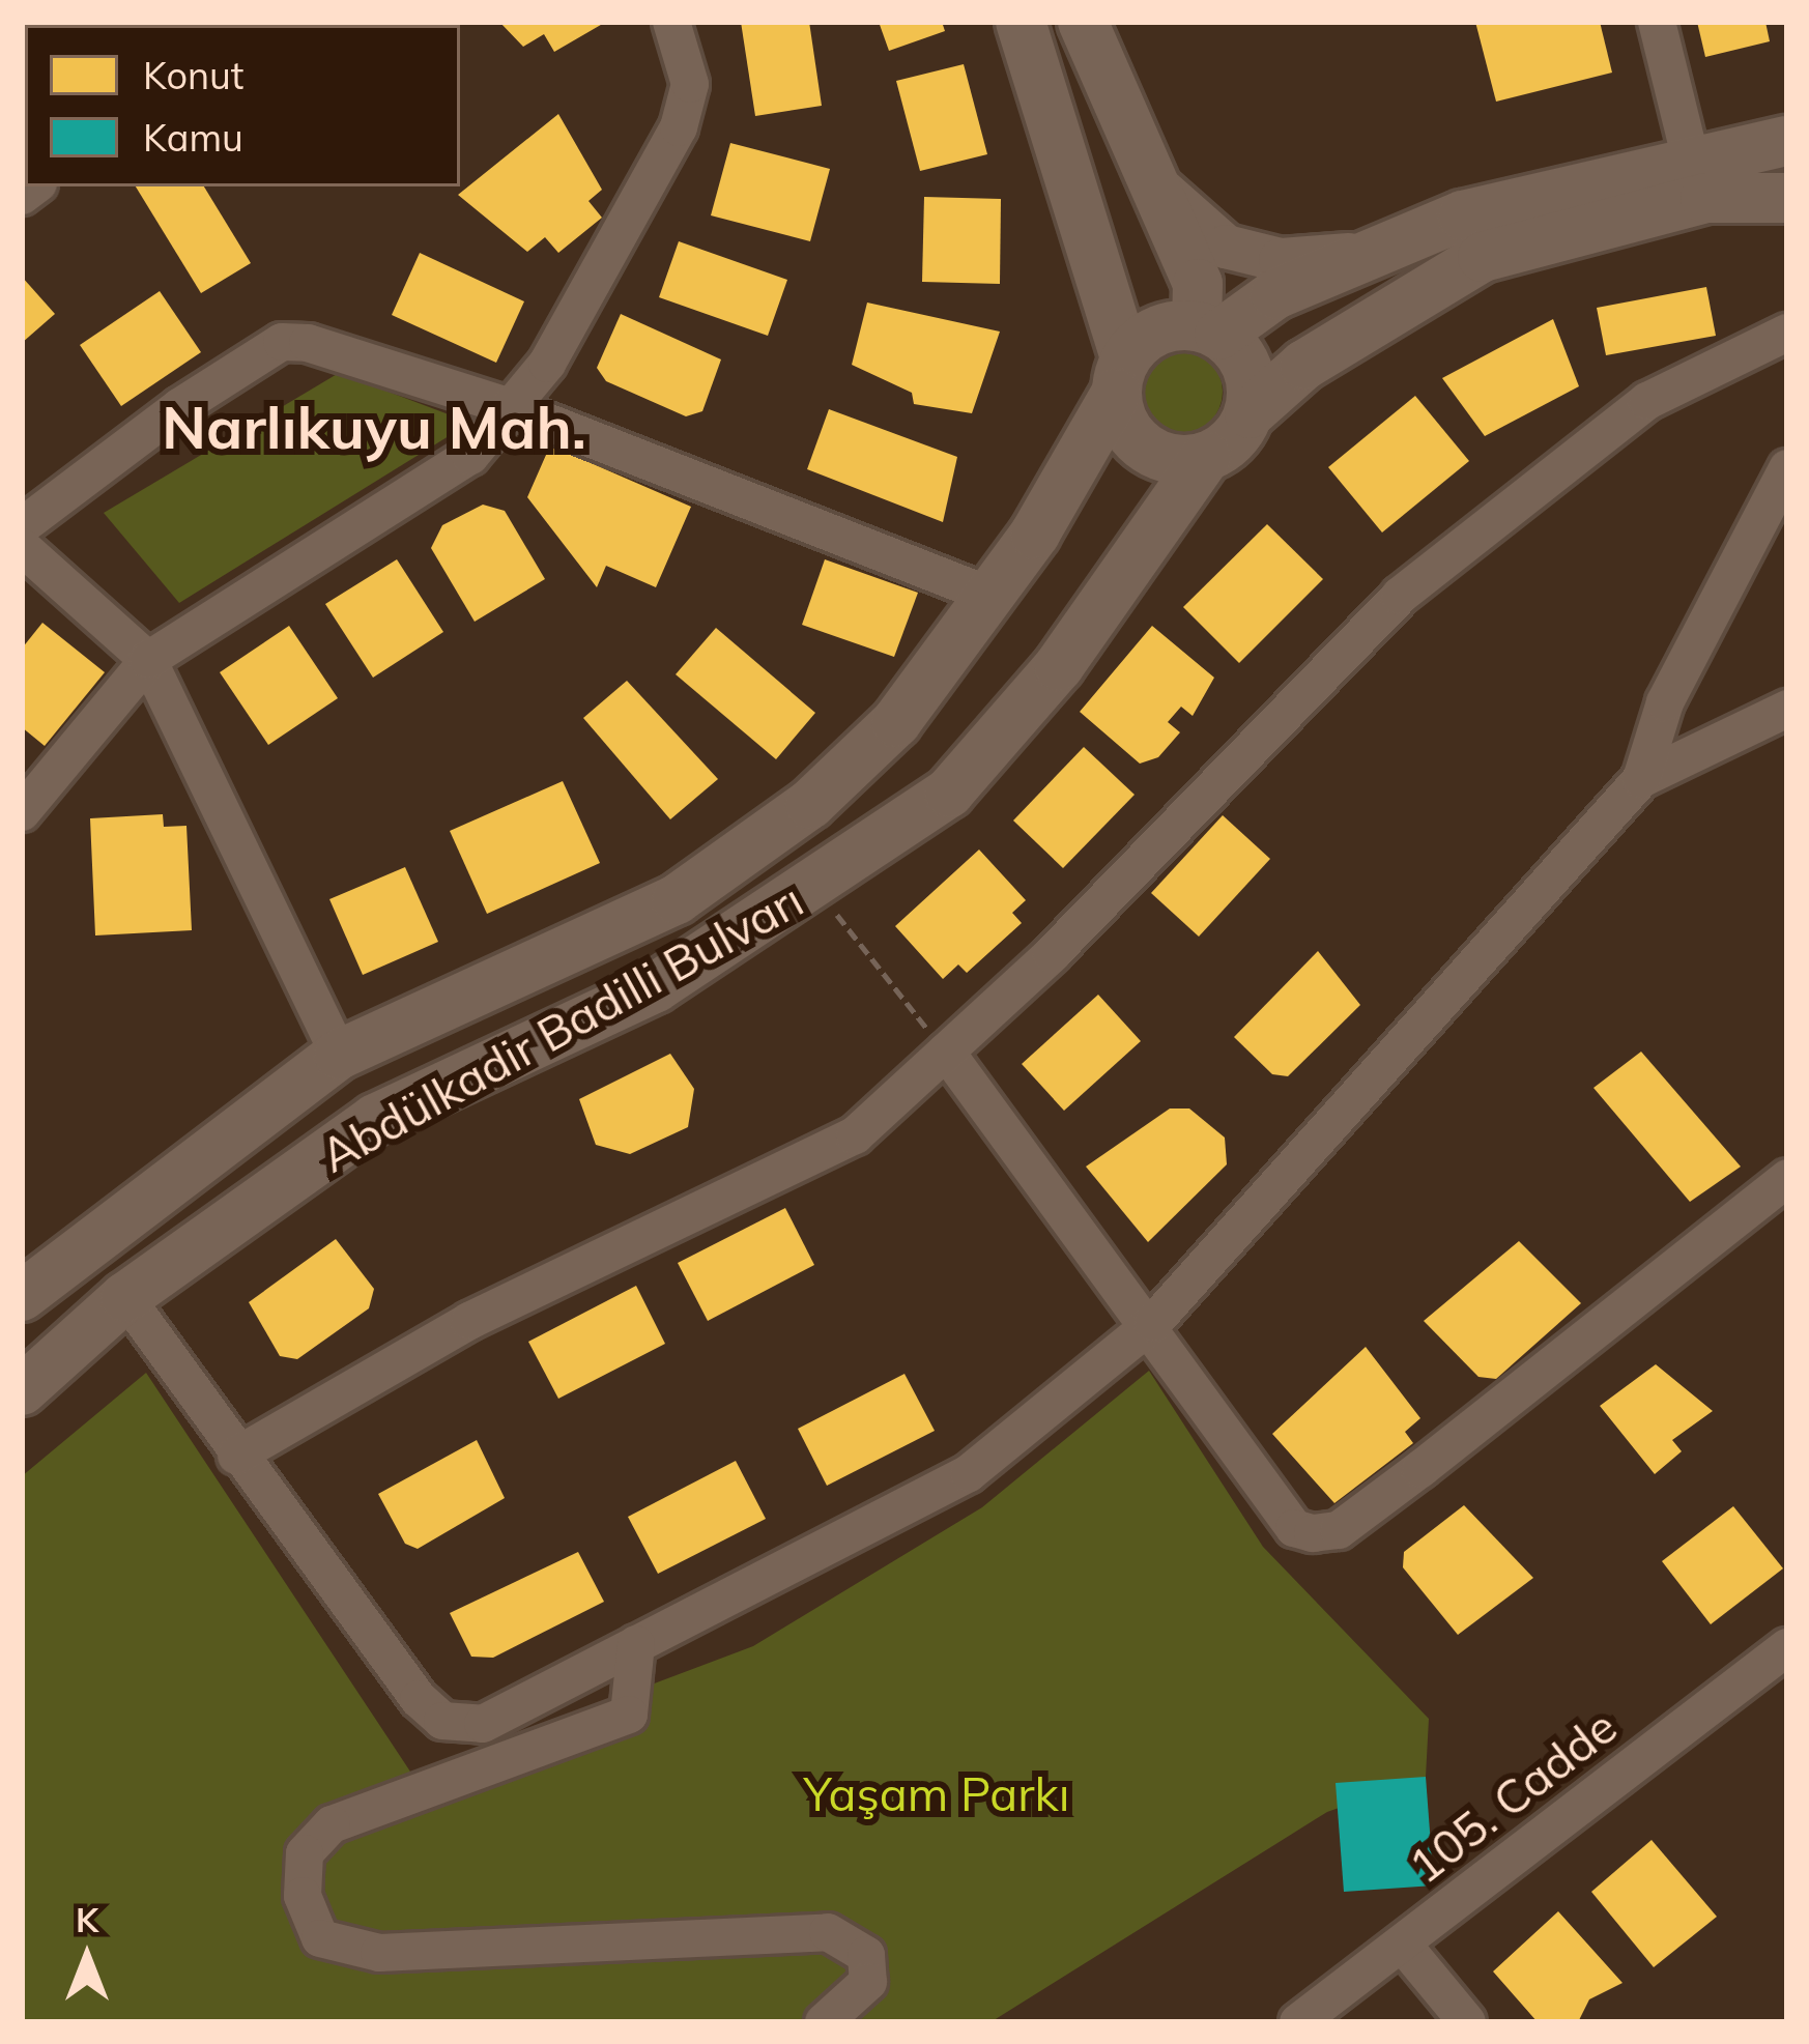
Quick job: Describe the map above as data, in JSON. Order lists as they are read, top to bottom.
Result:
{
  "streets": {
    "main road": ["Abdülkadir Badilli Bulvarı"],
    "street": ["105. Cadde"]
  },
  "districts": ["Narlıkuyu Mah."],
  "parks": ["Yaşam Parkı"],
  "legend": ["Konut", "Kamu"],
  "north": "top"
}
